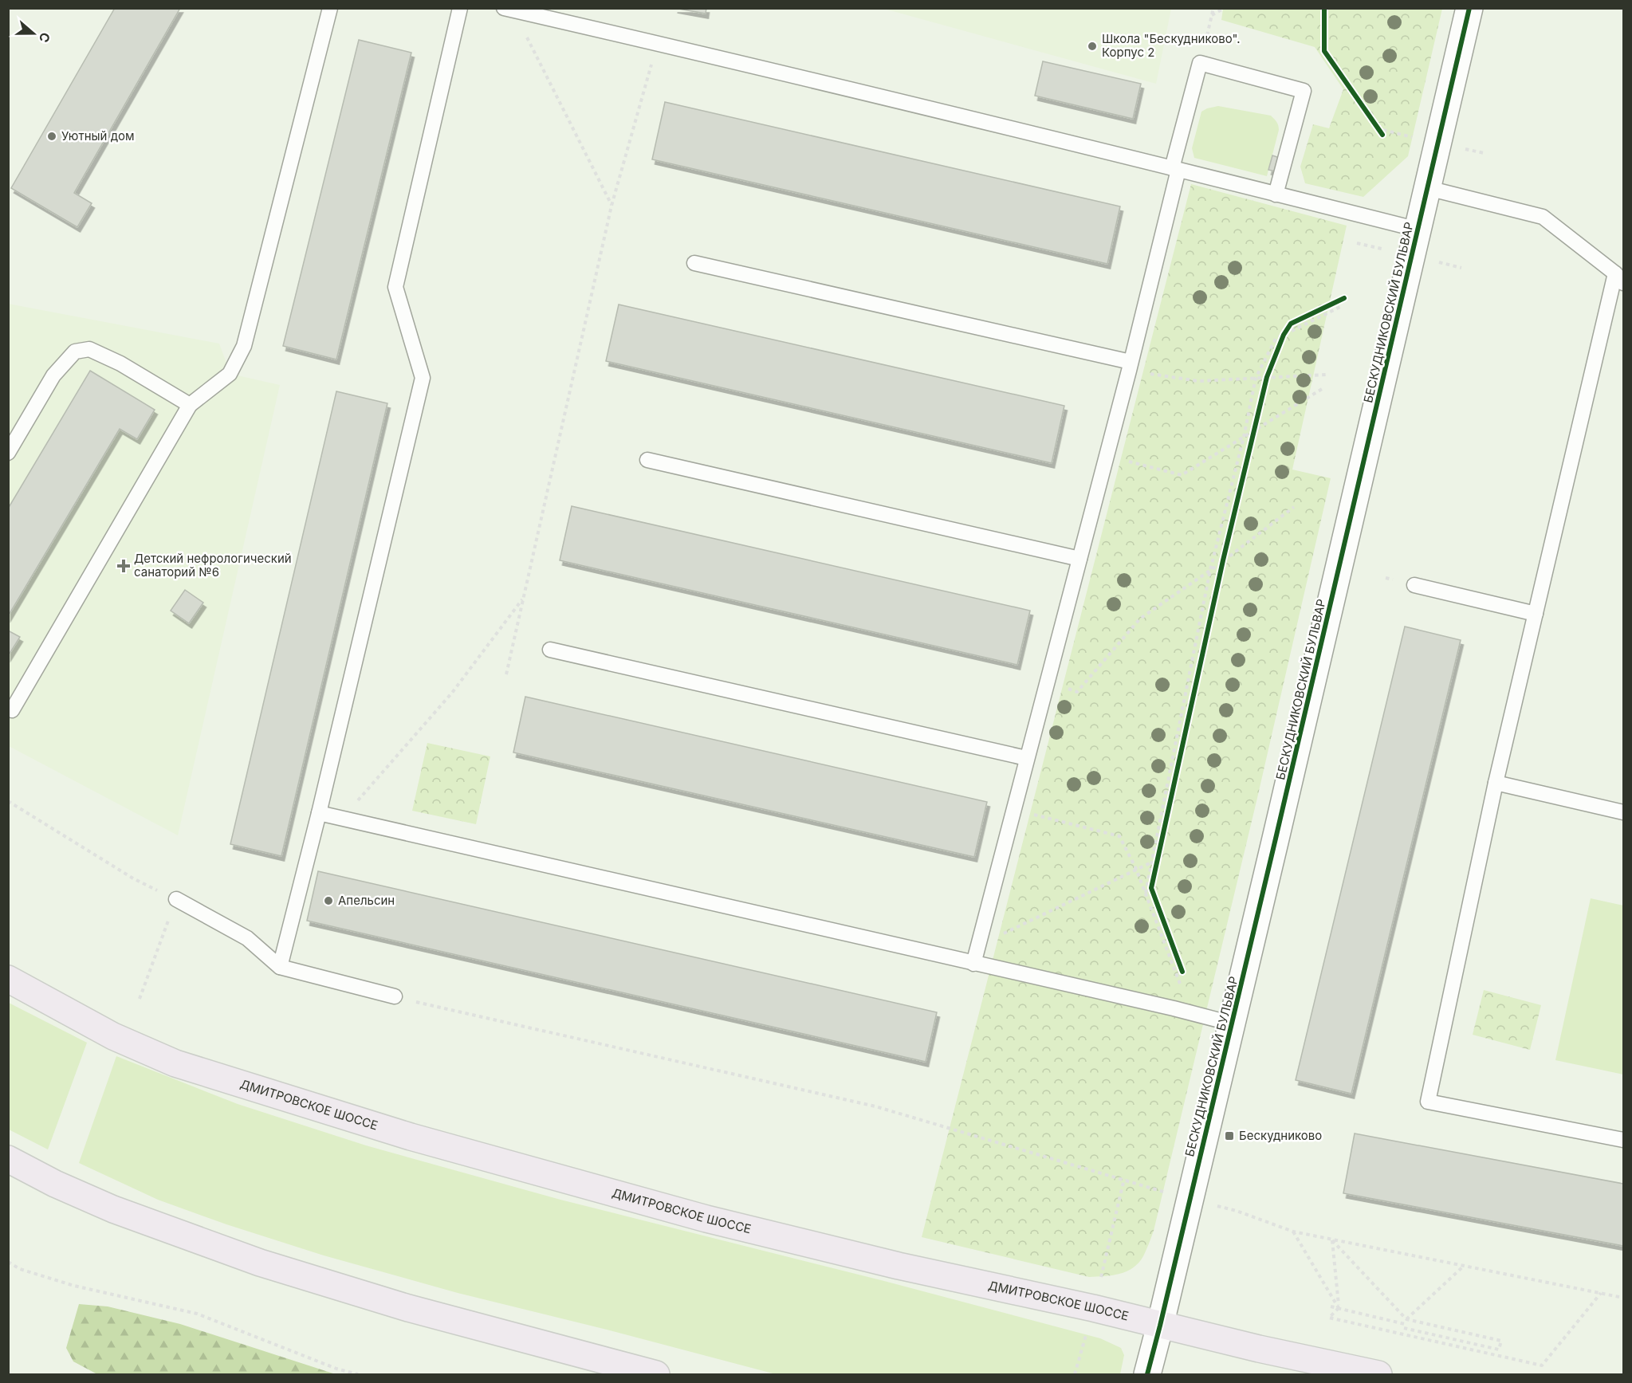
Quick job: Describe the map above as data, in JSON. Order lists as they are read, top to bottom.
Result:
{
  "streets": {
    "main road": ["ДМИТРОВСКОЕ ШОССЕ"],
    "street": ["БЕСКУДНИКОВСКИЙ БУЛЬВАР"]
  },
  "crossings": [
    ["БЕСКУДНИКОВСКИЙ БУЛЬВАР", "ДМИТРОВСКОЕ ШОССЕ"]
  ],
  "places": {
    "other": ["Школа \"Бескудниково\". Корпус 2", "Уютный дом", "Апельсин"],
    "health": ["Детский нефрологический санаторий №6"],
    "transit": ["Бескудниково"]
  },
  "north": "right"
}
